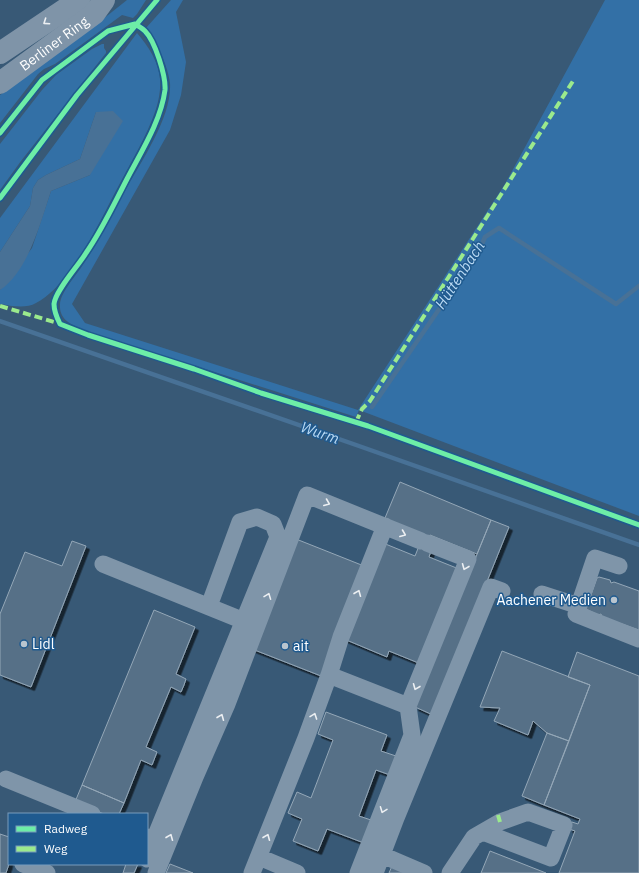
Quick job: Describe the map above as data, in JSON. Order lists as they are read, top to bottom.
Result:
{
  "streets": {
    "main road": ["Berliner Ring"]
  },
  "water": ["Hüttenbach", "Wurm"],
  "places": ["Aachener Medien", "Lidl", "ait"],
  "legend": ["Radweg", "Weg"]
}
